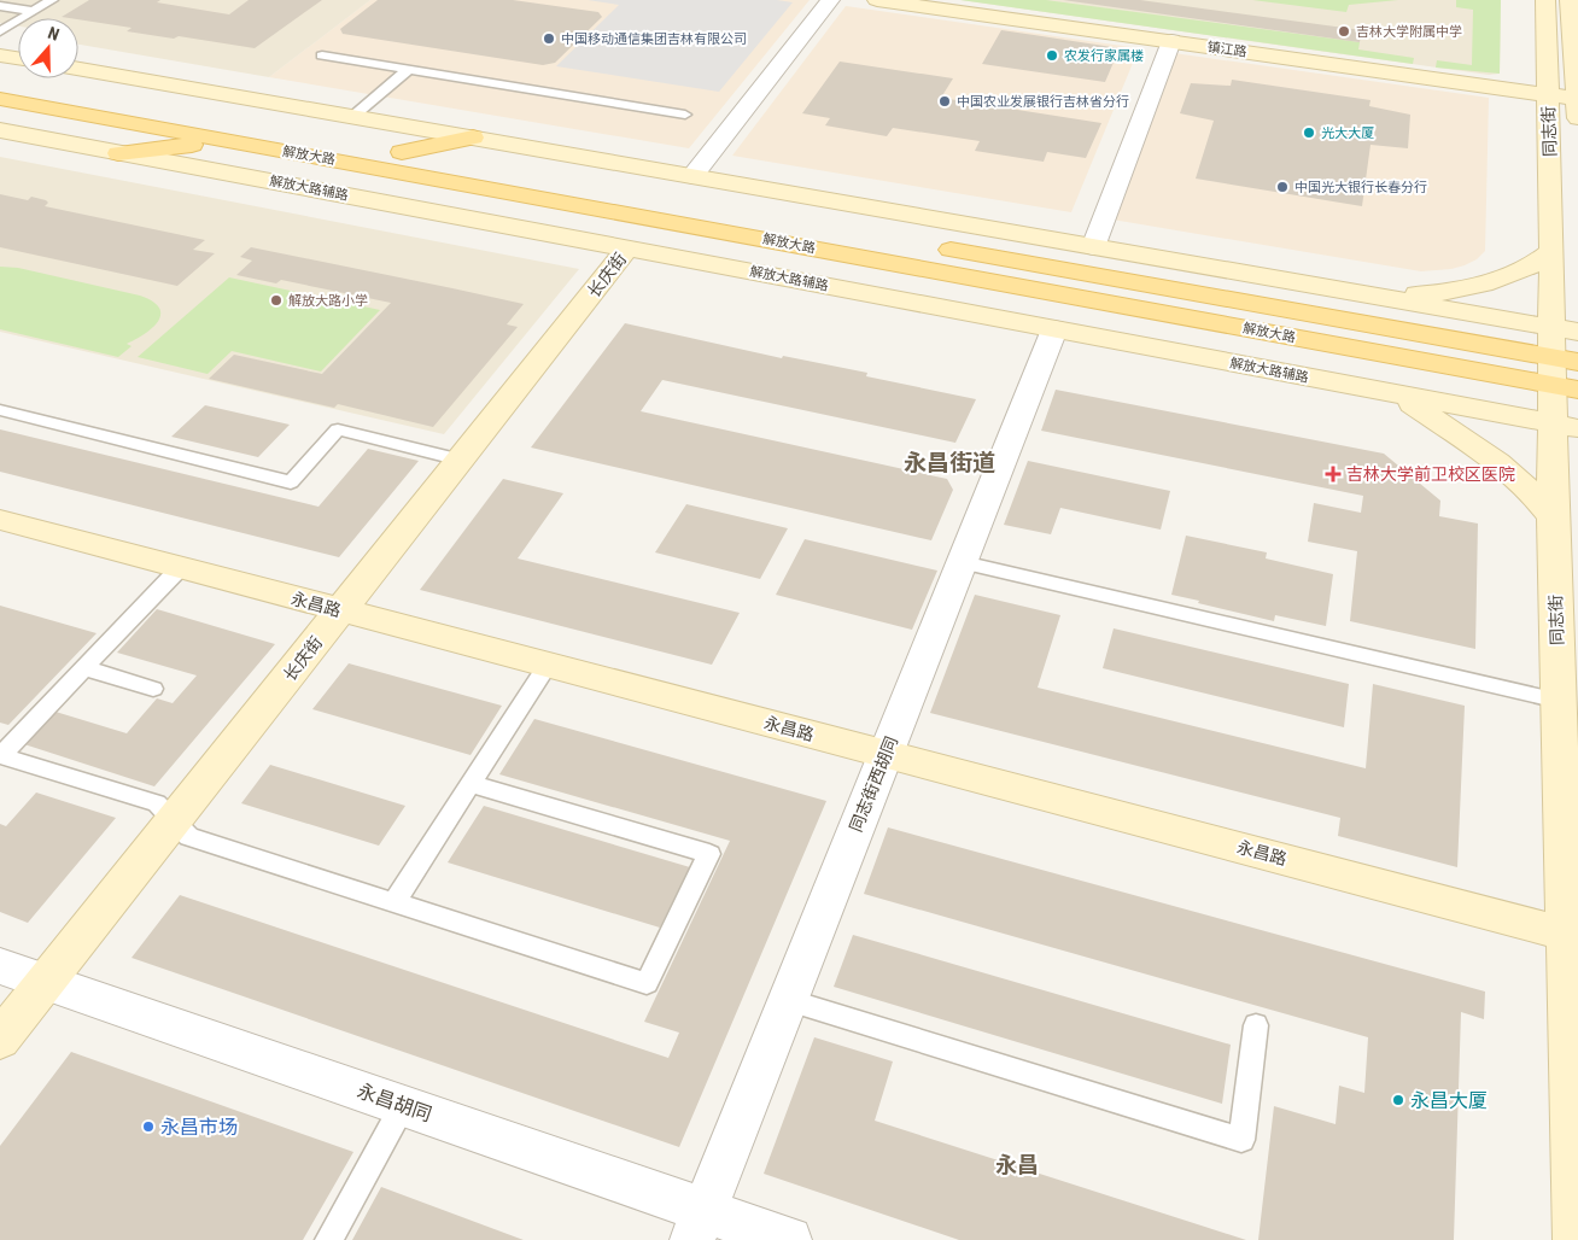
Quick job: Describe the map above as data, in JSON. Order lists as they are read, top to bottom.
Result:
{
  "streets": {
    "main road": ["解放大路"],
    "street": [
      "镇江路",
      "同志街",
      "解放大路辅路",
      "长庆街",
      "永昌路",
      "同志街西胡同",
      "永昌胡同"
    ]
  },
  "crossings": [
    ["镇江路", "同志街"],
    ["同志街", "解放大路"],
    ["同志街", "解放大路辅路"],
    ["同志街", "永昌路"],
    ["解放大路辅路", "长庆街"],
    ["解放大路辅路", "同志街西胡同"],
    ["长庆街", "永昌路"],
    ["长庆街", "永昌胡同"],
    ["永昌路", "同志街西胡同"],
    ["同志街西胡同", "永昌胡同"]
  ],
  "districts": ["永昌街道", "永昌"],
  "places": {
    "other": [
      "吉林大学附属中学",
      "中国移动通信集团吉林有限公司",
      "农发行家属楼",
      "中国农业发展银行吉林省分行",
      "光大大厦",
      "中国光大银行长春分行",
      "解放大路小学",
      "永昌大厦",
      "永昌市场"
    ],
    "health": ["吉林大学前卫校区医院"]
  },
  "north": "top"
}
